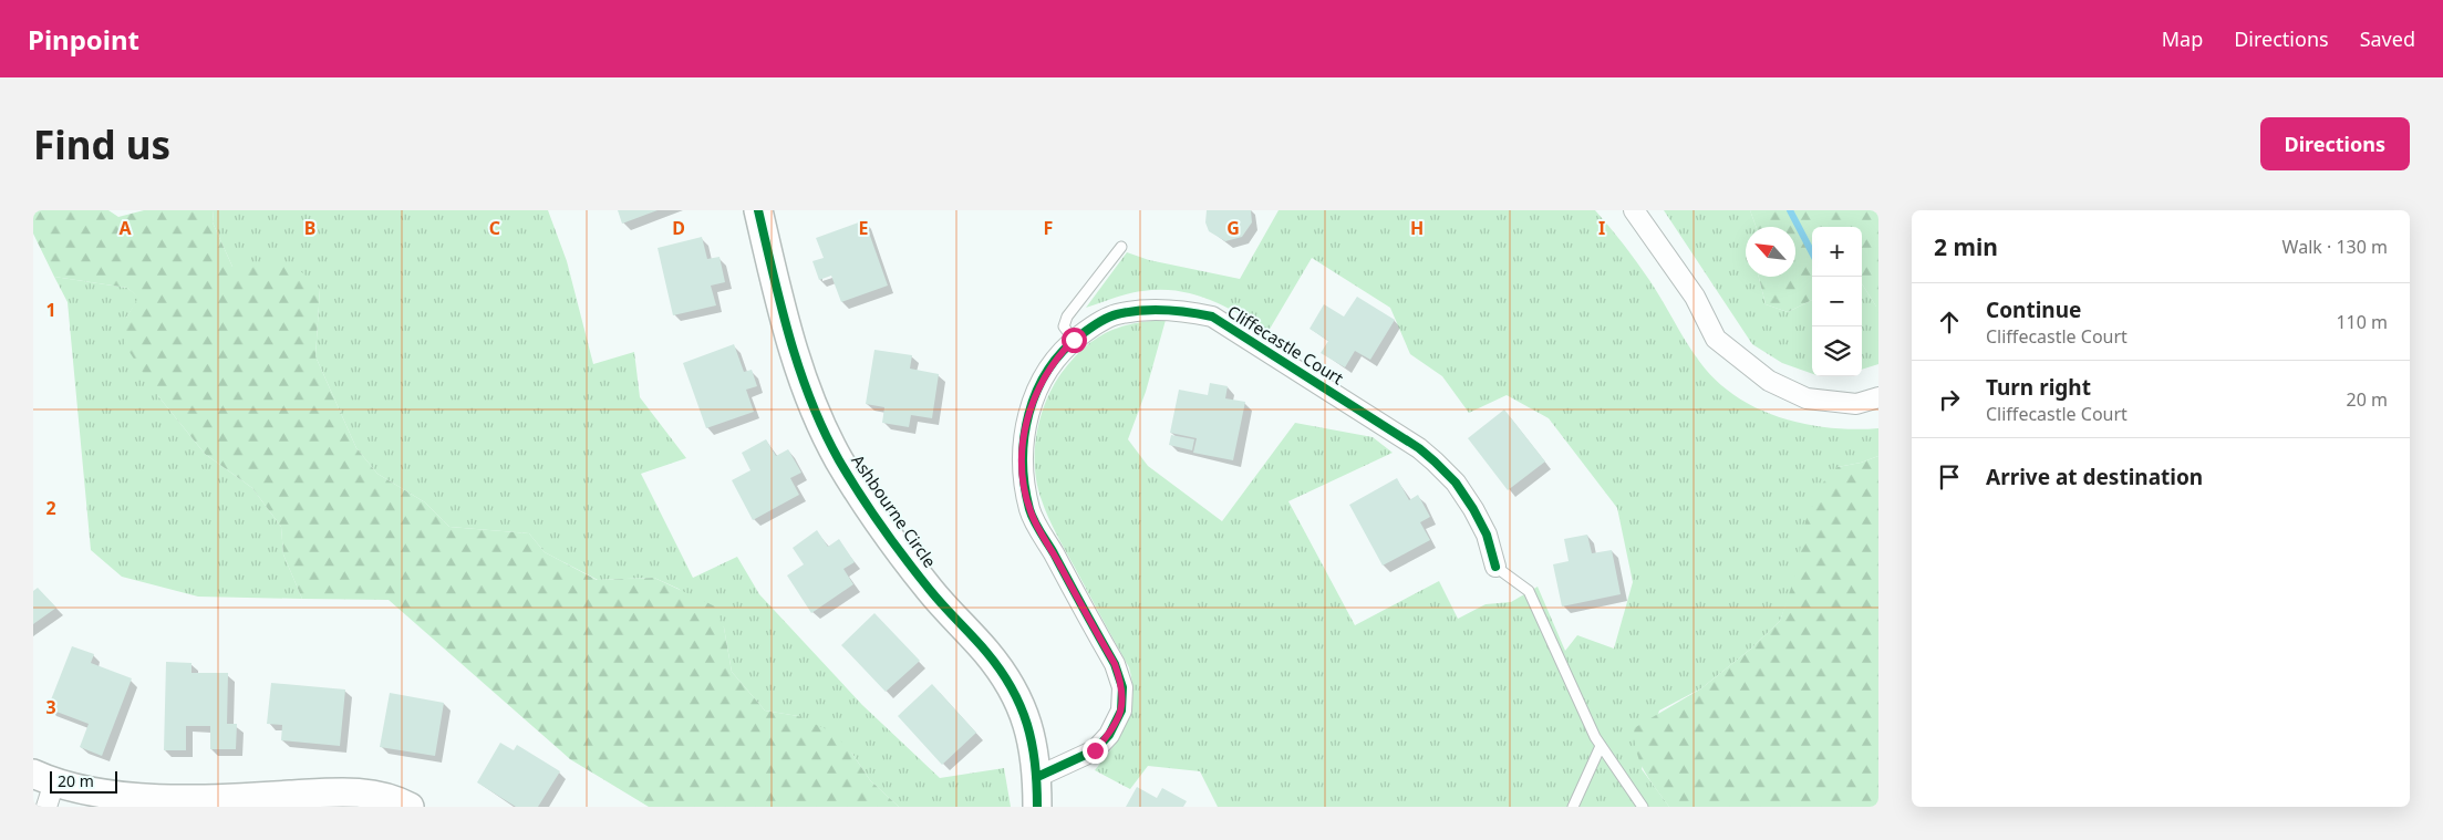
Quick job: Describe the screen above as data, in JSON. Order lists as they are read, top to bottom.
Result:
{
  "streets": {
    "street": ["Cliffecastle Court", "Ashbourne Circle"]
  },
  "crossings": [
    ["Cliffecastle Court", "Ashbourne Circle"]
  ],
  "scale_bar": "20 m",
  "north": "top left",
  "page": {
    "header": "Pinpoint",
    "nav": ["Map", "Directions", "Saved"],
    "buttons": "Directions",
    "title": "Find us",
    "heading": ["2 min", "Walk · 130 m"],
    "map_buttons": ["+", "−"],
    "list": [
      ["Continue", "Cliffecastle Court", "110 m"],
      ["Turn right", "Cliffecastle Court", "20 m"],
      "Arrive at destination"
    ],
    "scale": "20 m"
  },
  "grid": {
    "columns": [
      "A",
      "B",
      "C",
      "D",
      "E",
      "F",
      "G",
      "H",
      "I"
    ],
    "rows": ["1", "2", "3"]
  }
}
